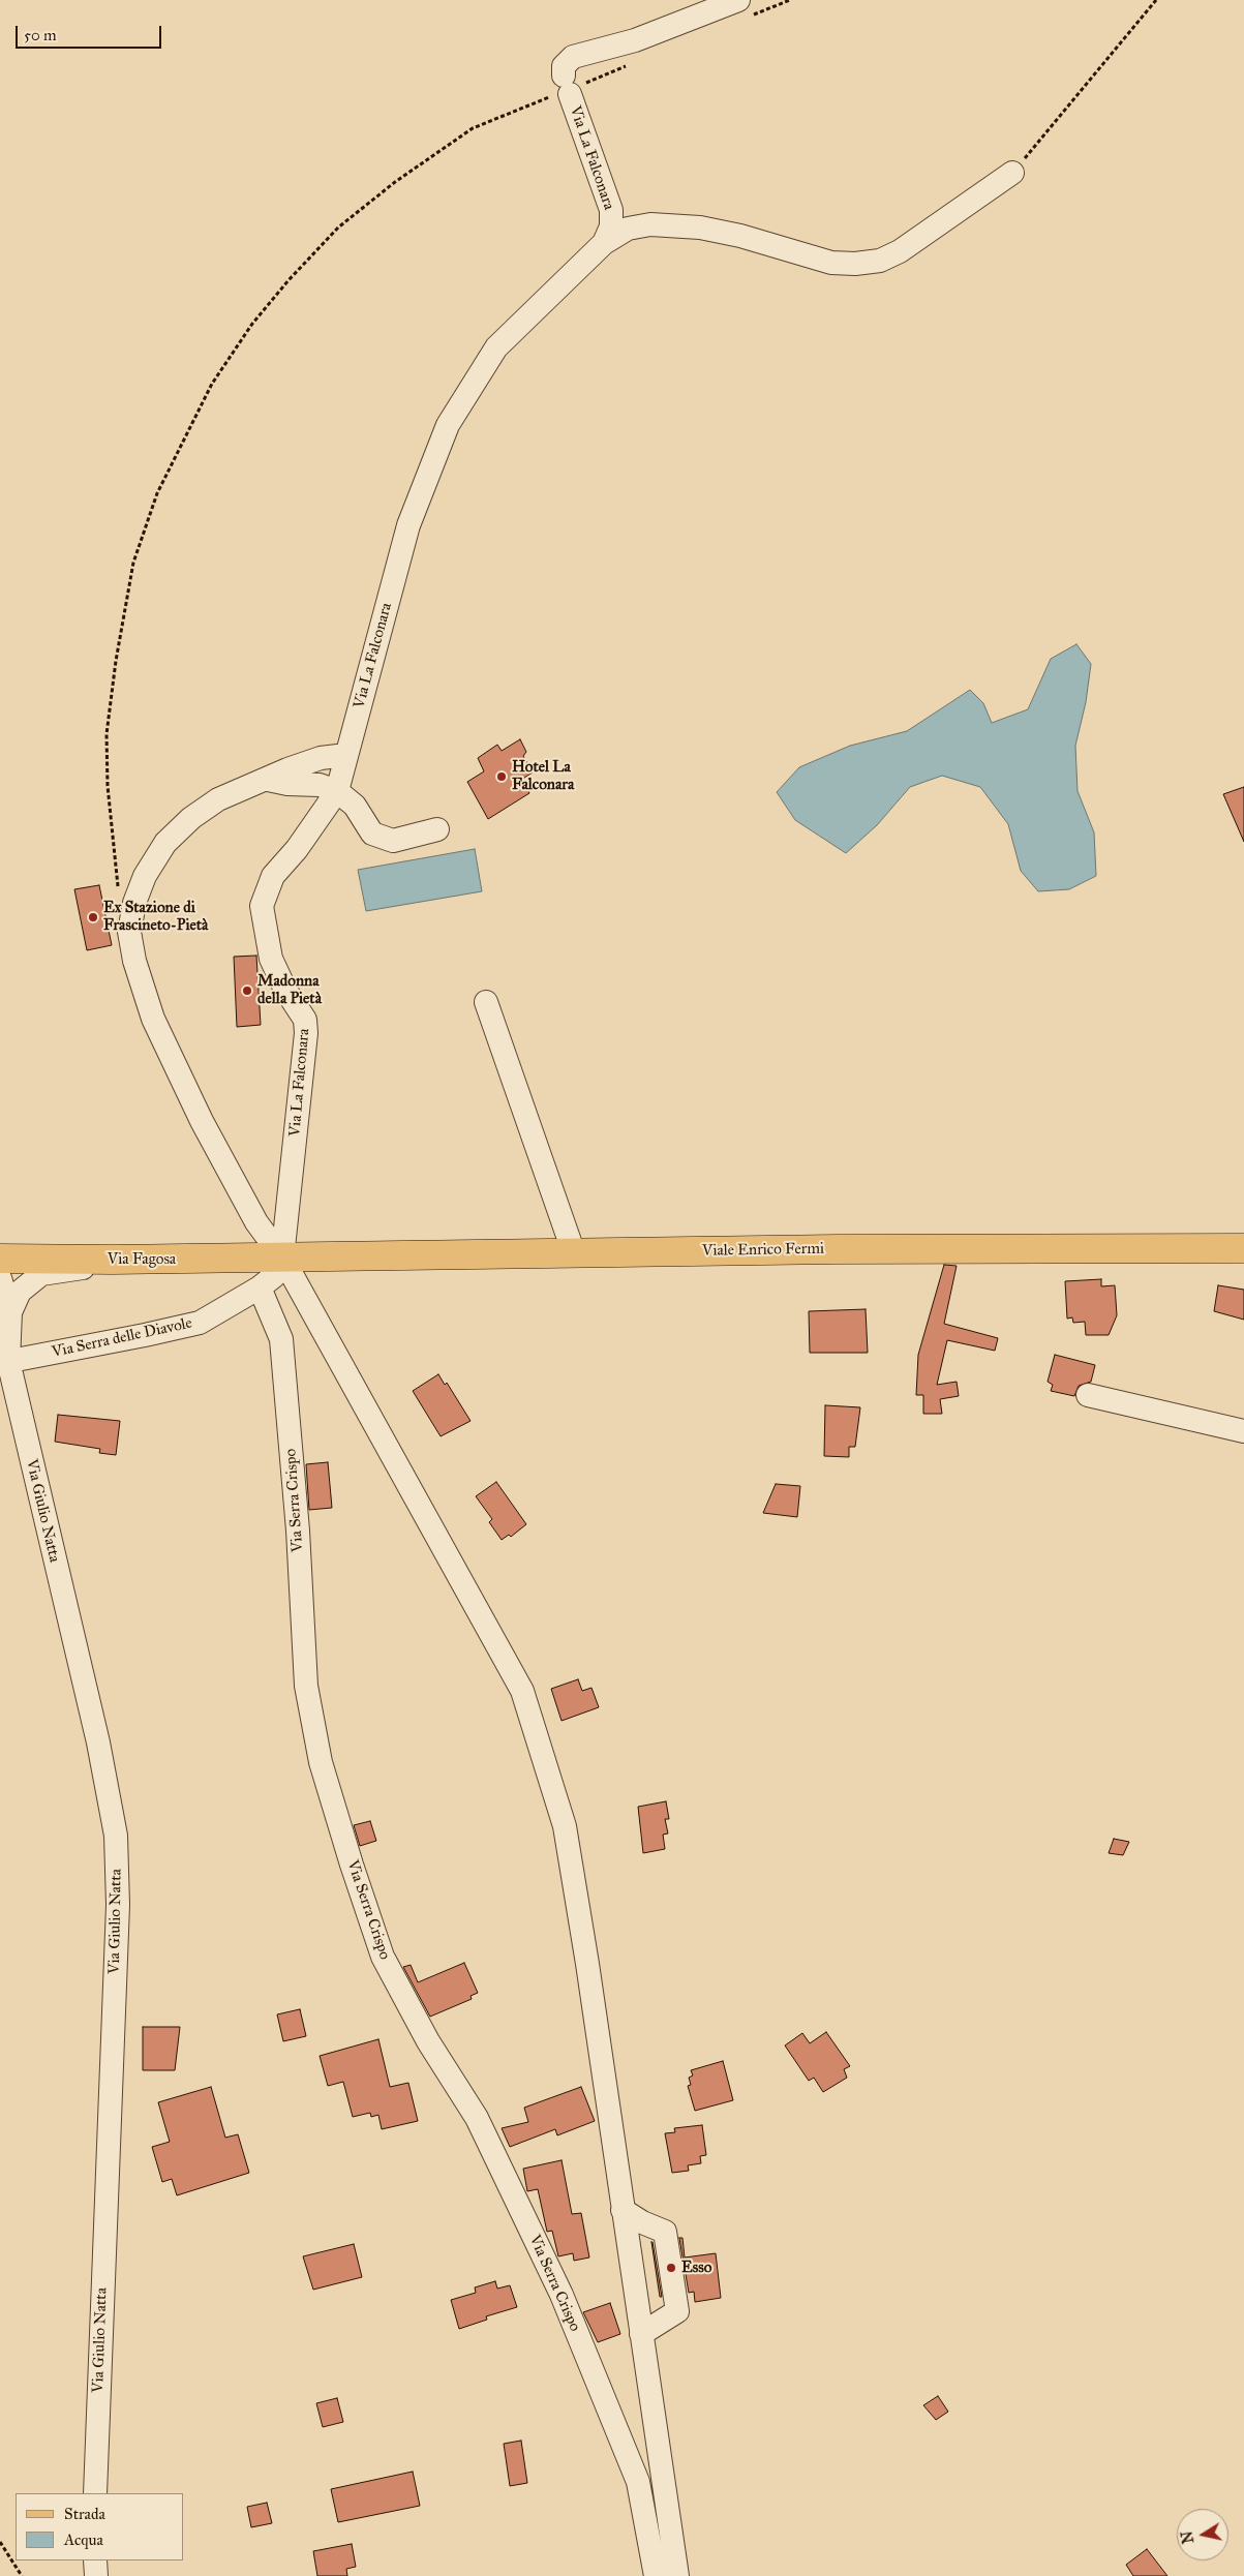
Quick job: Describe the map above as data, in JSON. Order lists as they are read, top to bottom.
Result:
{
  "streets": {
    "main road": ["Viale Enrico Fermi", "Via Fagosa"],
    "street": [
      "Via La Falconara",
      "Via Serra delle Diavole",
      "Via Serra Crispo",
      "Via Giulio Natta"
    ]
  },
  "crossings": [
    ["Via La Falconara", "Viale Enrico Fermi"],
    ["Via La Falconara", "Via Fagosa"],
    ["Via La Falconara", "Via Serra delle Diavole"],
    ["Viale Enrico Fermi", "Via Fagosa"],
    ["Viale Enrico Fermi", "Via Serra delle Diavole"],
    ["Via Fagosa", "Via Serra delle Diavole"],
    ["Via Serra delle Diavole", "Via Serra Crispo"],
    ["Via Serra delle Diavole", "Via Giulio Natta"]
  ],
  "places": [
    "Hotel La Falconara",
    "Ex Stazione di Frascineto-Pietà",
    "Madonna della Pietà",
    "Esso"
  ],
  "legend": ["Strada", "Acqua"],
  "scale_bar": "50 m",
  "north": "left"
}
